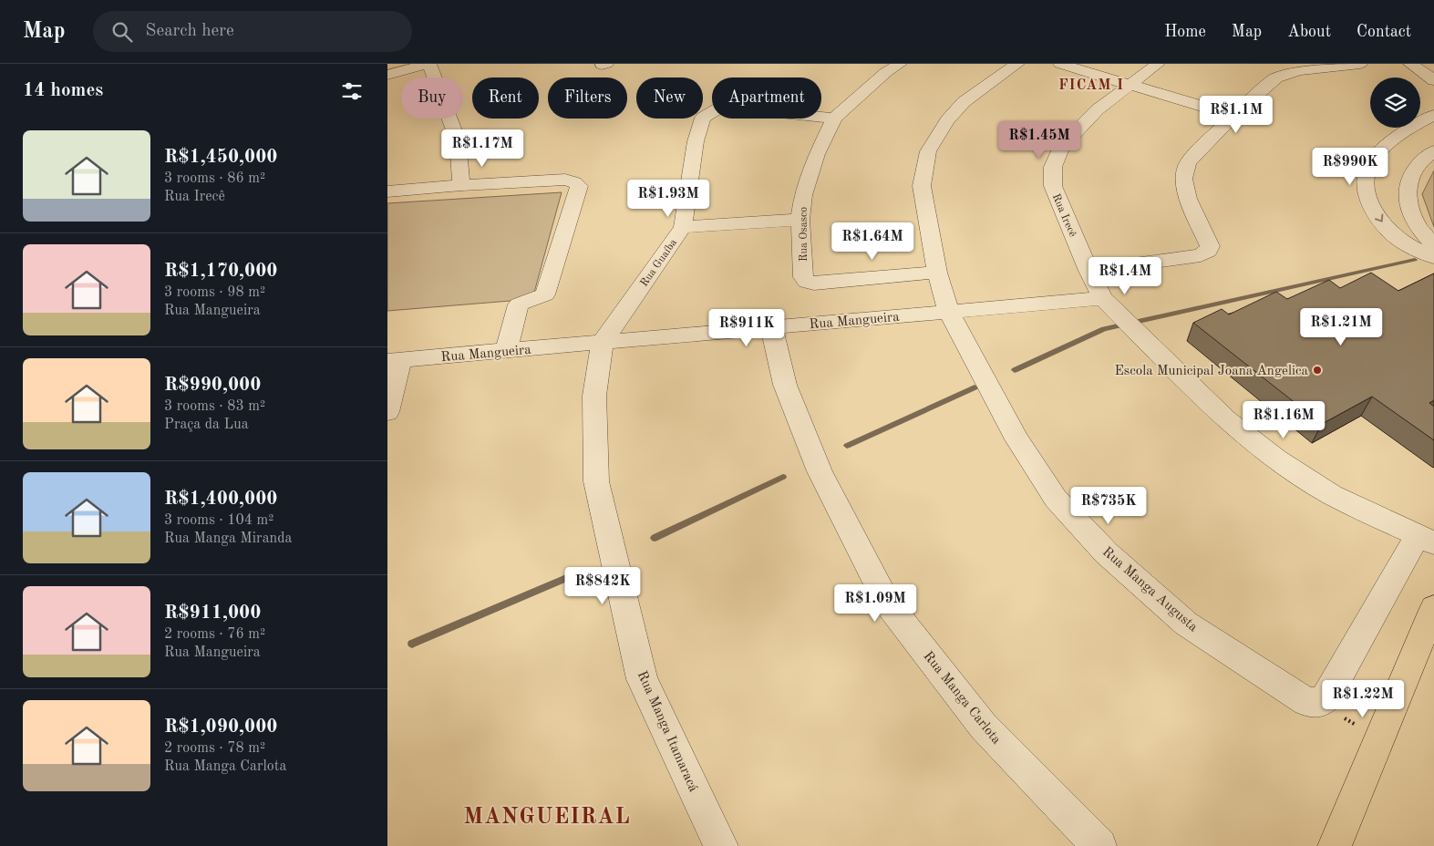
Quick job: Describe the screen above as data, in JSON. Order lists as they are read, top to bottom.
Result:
{
  "streets": {
    "street": [
      "Rua Irecê",
      "Rua Osasco",
      "Rua Guaíba",
      "Rua Mangueira",
      "Rua Manga Augusta",
      "Rua Manga Carlota",
      "Rua Manga Itamaracá"
    ]
  },
  "crossings": [
    ["Rua Irecê", "Rua Mangueira"],
    ["Rua Osasco", "Rua Guaíba"],
    ["Rua Osasco", "Rua Manga Augusta"],
    ["Rua Guaíba", "Rua Mangueira"],
    ["Rua Guaíba", "Rua Manga Itamaracá"],
    ["Rua Mangueira", "Rua Manga Augusta"],
    ["Rua Mangueira", "Rua Manga Carlota"],
    ["Rua Mangueira", "Rua Manga Itamaracá"]
  ],
  "districts": ["FICAM I", "MANGUEIRAL"],
  "places": ["Escola Municipal Joana Angelica"],
  "page": {
    "header": "Map",
    "search": "Search here",
    "nav": [
      "Home",
      "Map",
      "About",
      "Contact"
    ],
    "heading": "14 homes",
    "chip": [
      "Buy",
      "Rent",
      "Filters",
      "New",
      "Apartment"
    ],
    "price": [
      "R$1.1M",
      "R$1.45M",
      "R$1.17M",
      "R$990K",
      "R$1.93M",
      "R$1.64M",
      "R$1.4M",
      "R$1.21M",
      "R$911K",
      "R$1.16M",
      "R$735K",
      "R$842K",
      "R$1.09M",
      "R$1.22M"
    ],
    "list": [
      {
        "name": "R$1,450,000",
        "note": "3 rooms · 86 m² · Rua Irecê"
      },
      {
        "name": "R$1,170,000",
        "note": "3 rooms · 98 m² · Rua Mangueira"
      },
      {
        "name": "R$990,000",
        "note": "3 rooms · 83 m² · Praça da Lua"
      },
      {
        "name": "R$1,400,000",
        "note": "3 rooms · 104 m² · Rua Manga Miranda"
      },
      {
        "name": "R$911,000",
        "note": "2 rooms · 76 m² · Rua Mangueira"
      },
      {
        "name": "R$1,090,000",
        "note": "2 rooms · 78 m² · Rua Manga Carlota"
      }
    ]
  }
}
